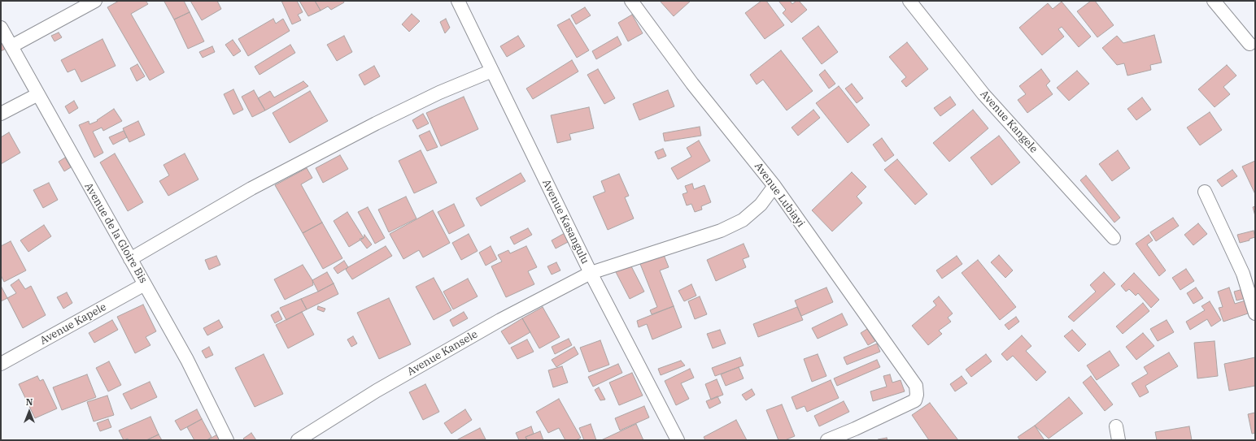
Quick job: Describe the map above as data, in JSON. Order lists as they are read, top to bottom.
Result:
{
  "streets": {
    "street": [
      "Avenue Kangele",
      "Avenue Lubiayi",
      "Avenue Kasangulu",
      "Avenue de la Gloire Bis",
      "Avenue Kapele",
      "Avenue Kansele"
    ]
  },
  "crossings": [
    ["Avenue Lubiayi", "Avenue Kansele"],
    ["Avenue Kasangulu", "Avenue Kansele"],
    ["Avenue de la Gloire Bis", "Avenue Kapele"]
  ],
  "north": "top"
}
